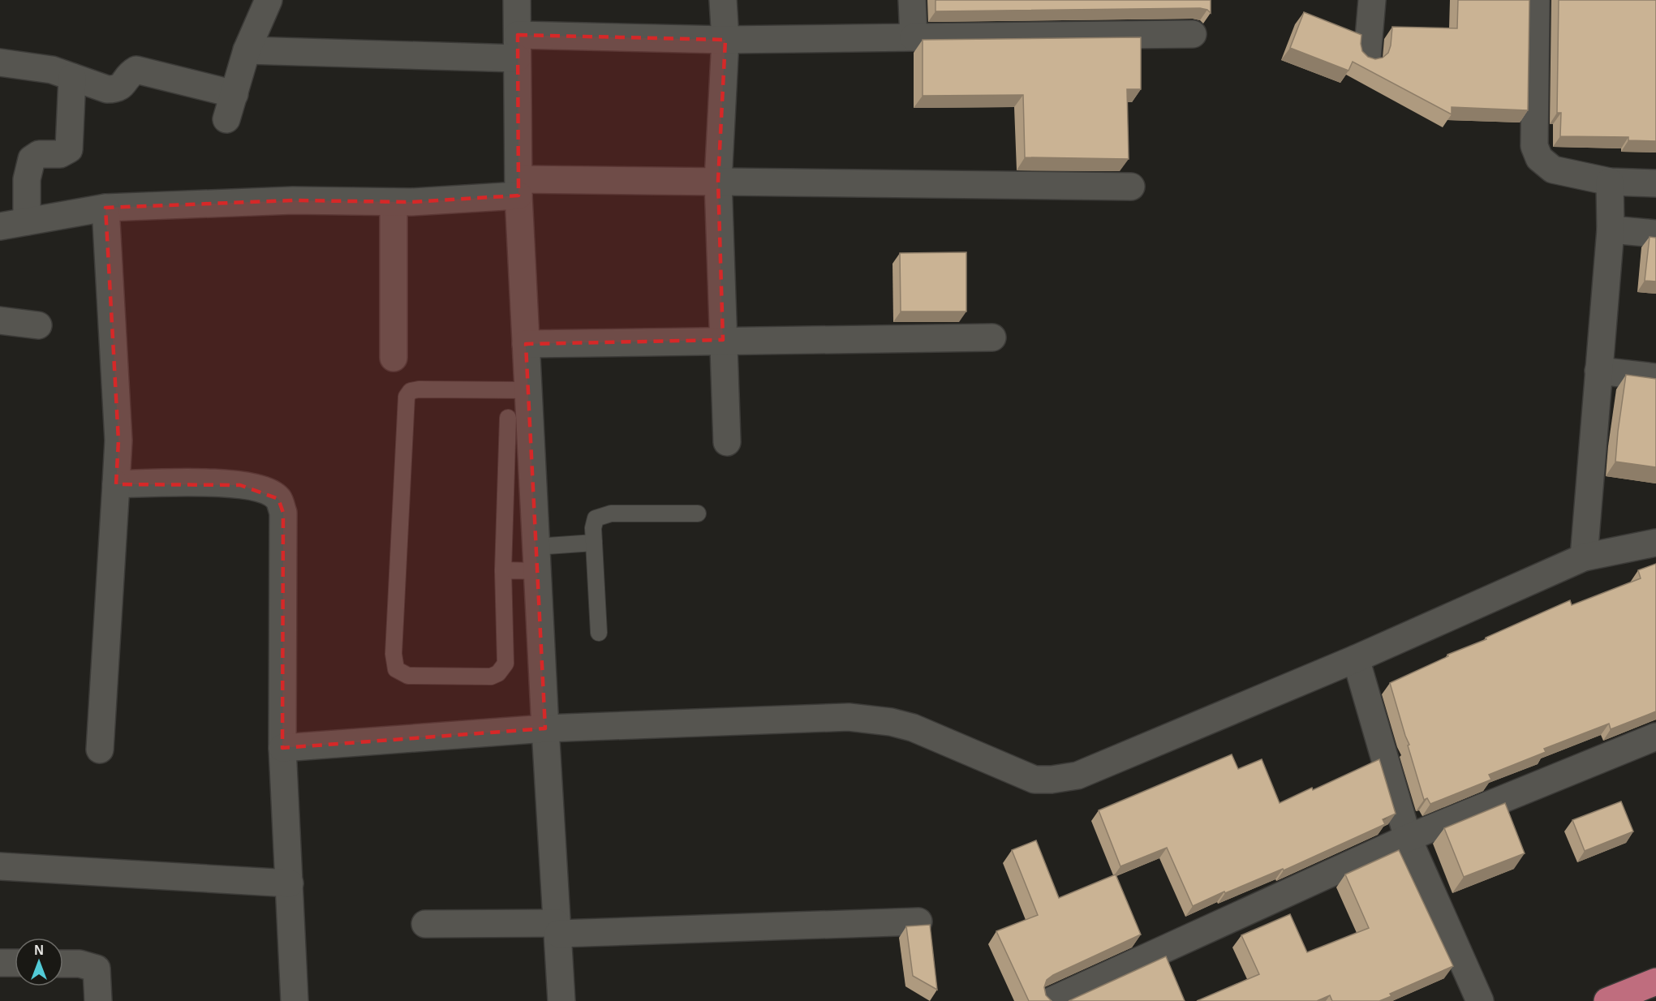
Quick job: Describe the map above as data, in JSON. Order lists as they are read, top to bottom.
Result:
{
  "north": "top"
}
